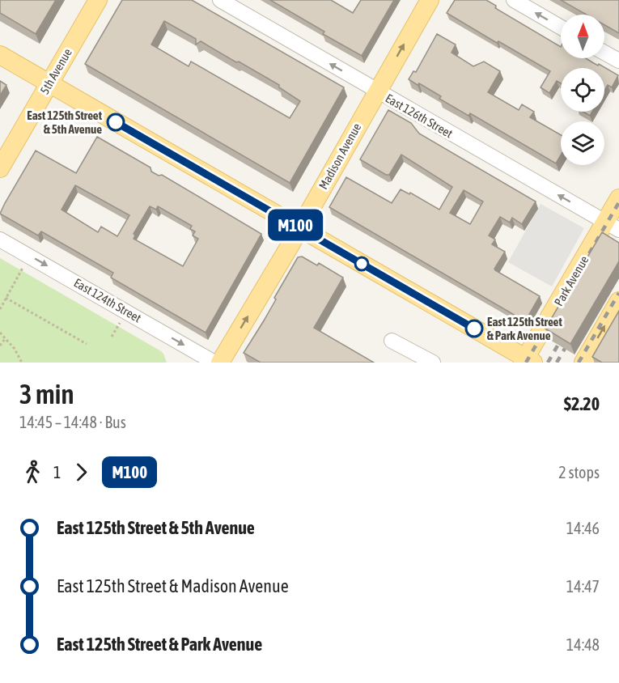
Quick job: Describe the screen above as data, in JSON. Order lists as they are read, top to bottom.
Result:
{
  "streets": {
    "main road": ["5th Avenue", "Madison Avenue", "Park Avenue"],
    "street": ["East 126th Street", "East 124th Street"]
  },
  "crossings": [
    ["East 126th Street", "Madison Avenue"],
    ["East 126th Street", "Park Avenue"]
  ],
  "one_way": ["East 126th Street", "Madison Avenue", "East 124th Street"],
  "places": ["East 125th Street & 5th Avenue", "East 125th Street & Park Avenue"],
  "lines": ["bus line M100"],
  "north": "top",
  "page": {
    "on_map": "M100",
    "heading": ["3 min", "14:45 – 14:48 · Bus", "$2.20"],
    "legs": ["1", "M100", "2 stops"],
    "list": [
      {
        "name": "East 125th Street & 5th Avenue",
        "value": "14:46"
      },
      {
        "name": "East 125th Street & Madison Avenue",
        "value": "14:47"
      },
      {
        "name": "East 125th Street & Park Avenue",
        "value": "14:48"
      }
    ]
  }
}
